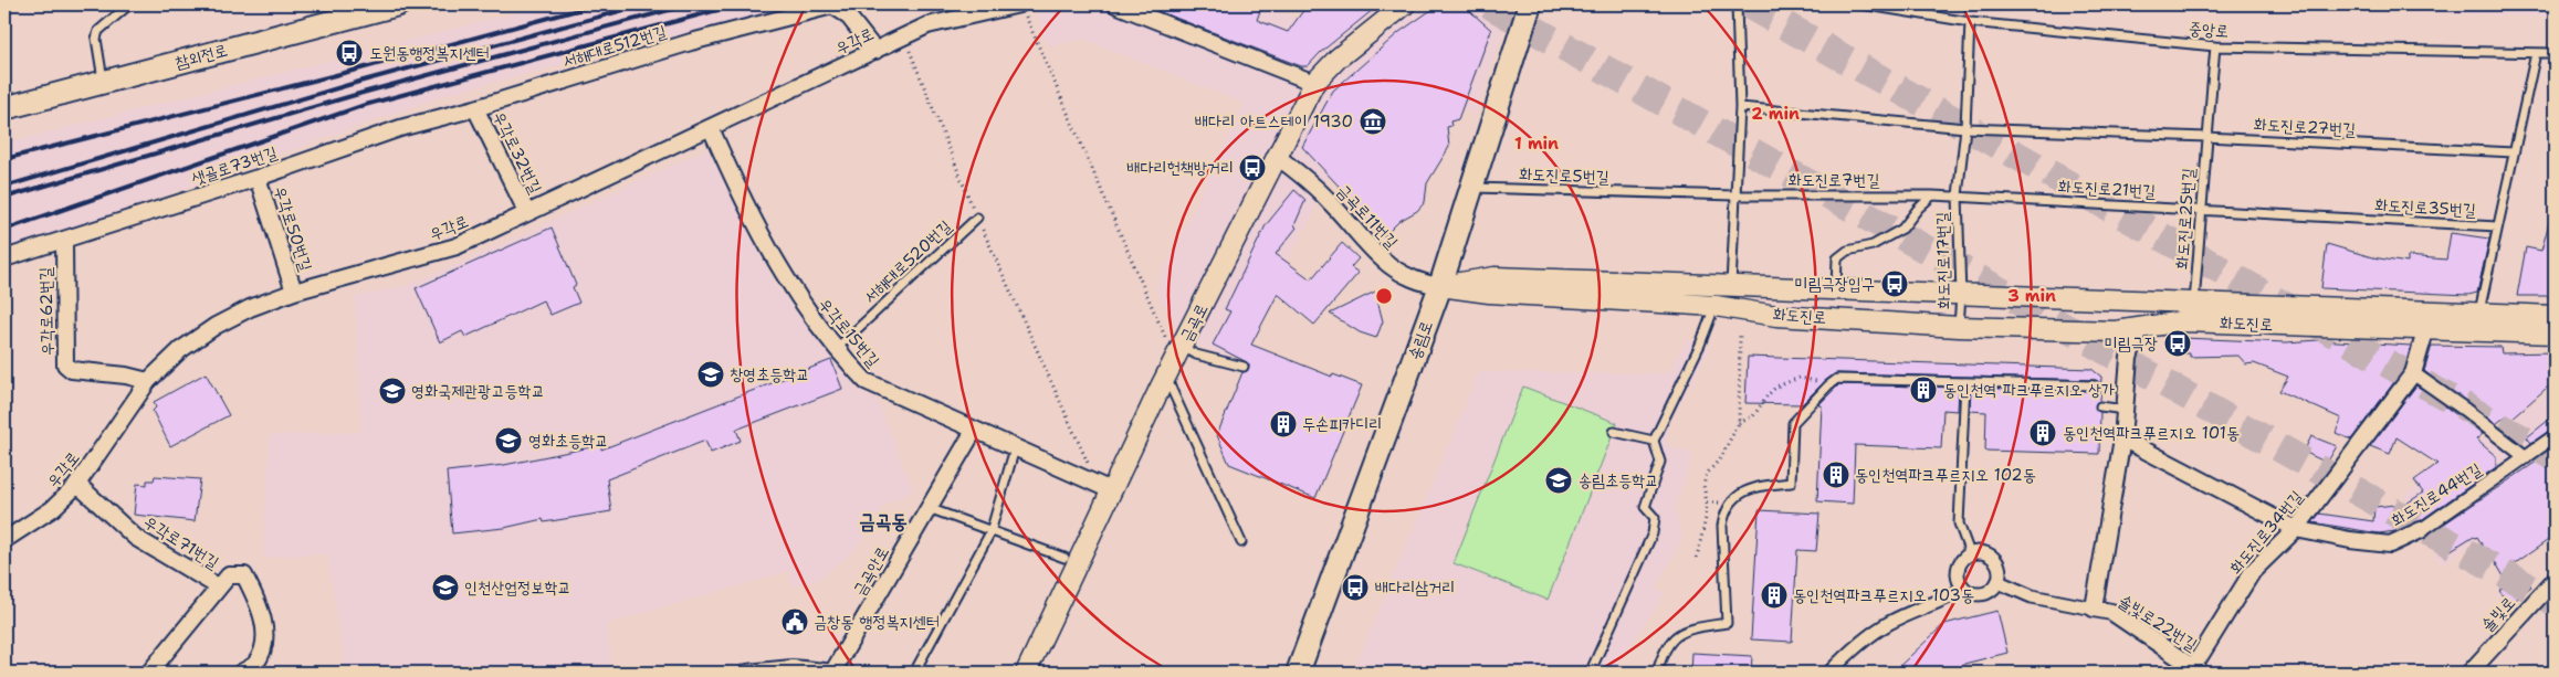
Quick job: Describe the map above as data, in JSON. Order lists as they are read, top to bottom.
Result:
{
  "streets": {
    "main road": ["참외전로", "송림로"],
    "street": [
      "우각로",
      "서해대로512번길",
      "우각로32번길",
      "샛골로73번길",
      "금곡로11번길",
      "우각로50번길",
      "우각로62번길",
      "화도진로",
      "금곡로",
      "우각로15번길",
      "화도진로44번길",
      "화도진로34번길",
      "우각로71번길",
      "금곡안로",
      "솔빛로",
      "솔빛로22번길"
    ],
    "lane": [
      "중앙로",
      "화도진로27번길",
      "화도진로5번길",
      "화도진로7번길",
      "화도진로21번길",
      "화도진로35번길",
      "화도진로25번길",
      "화도진로17번길",
      "서해대로520번길"
    ]
  },
  "crossings": [
    ["중앙로", "화도진로35번길"],
    ["중앙로", "화도진로25번길"],
    ["중앙로", "화도진로17번길"],
    ["우각로", "서해대로512번길"],
    ["우각로", "우각로32번길"],
    ["우각로", "우각로50번길"],
    ["우각로", "우각로62번길"],
    ["우각로", "우각로15번길"],
    ["우각로", "우각로71번길"],
    ["서해대로512번길", "우각로32번길"],
    ["서해대로512번길", "샛골로73번길"],
    ["화도진로27번길", "화도진로35번길"],
    ["화도진로27번길", "화도진로25번길"],
    ["우각로32번길", "샛골로73번길"],
    ["샛골로73번길", "우각로50번길"],
    ["샛골로73번길", "우각로62번길"],
    ["화도진로5번길", "화도진로7번길"],
    ["화도진로5번길", "송림로"],
    ["화도진로7번길", "화도진로"],
    ["화도진로21번길", "화도진로35번길"],
    ["화도진로21번길", "화도진로25번길"],
    ["화도진로21번길", "화도진로17번길"],
    ["화도진로35번길", "화도진로"],
    ["금곡로11번길", "화도진로"],
    ["금곡로11번길", "금곡로"],
    ["금곡로11번길", "송림로"],
    ["화도진로25번길", "화도진로"],
    ["화도진로17번길", "화도진로"],
    ["서해대로520번길", "우각로15번길"],
    ["화도진로", "송림로"],
    ["화도진로", "화도진로34번길"],
    ["금곡로", "우각로15번길"],
    ["우각로15번길", "금곡안로"],
    ["화도진로44번길", "화도진로34번길"],
    ["화도진로34번길", "솔빛로22번길"]
  ],
  "districts": ["금곡동"],
  "places": {
    "bus stop": [
      "도원동행정복지센터",
      "배다리헌책방거리",
      "미림극장입구",
      "미림극장",
      "배다리삼거리"
    ],
    "museum": ["배다리 아트스테이 1930"],
    "school or university": [
      "창영초등학교",
      "영화국제관광고등학교",
      "영화초등학교",
      "송림초등학교",
      "인천산업정보학교"
    ],
    "building": [
      "동인천역 파크푸르지오 상가",
      "두손피카디리",
      "동인천역파크푸르지오 101동",
      "동인천역파크푸르지오 102동",
      "동인천역파크푸르지오 103동"
    ],
    "public building": ["금창동 행정복지센터"]
  },
  "rings": ["2 min", "1 min", "3 min"]
}
